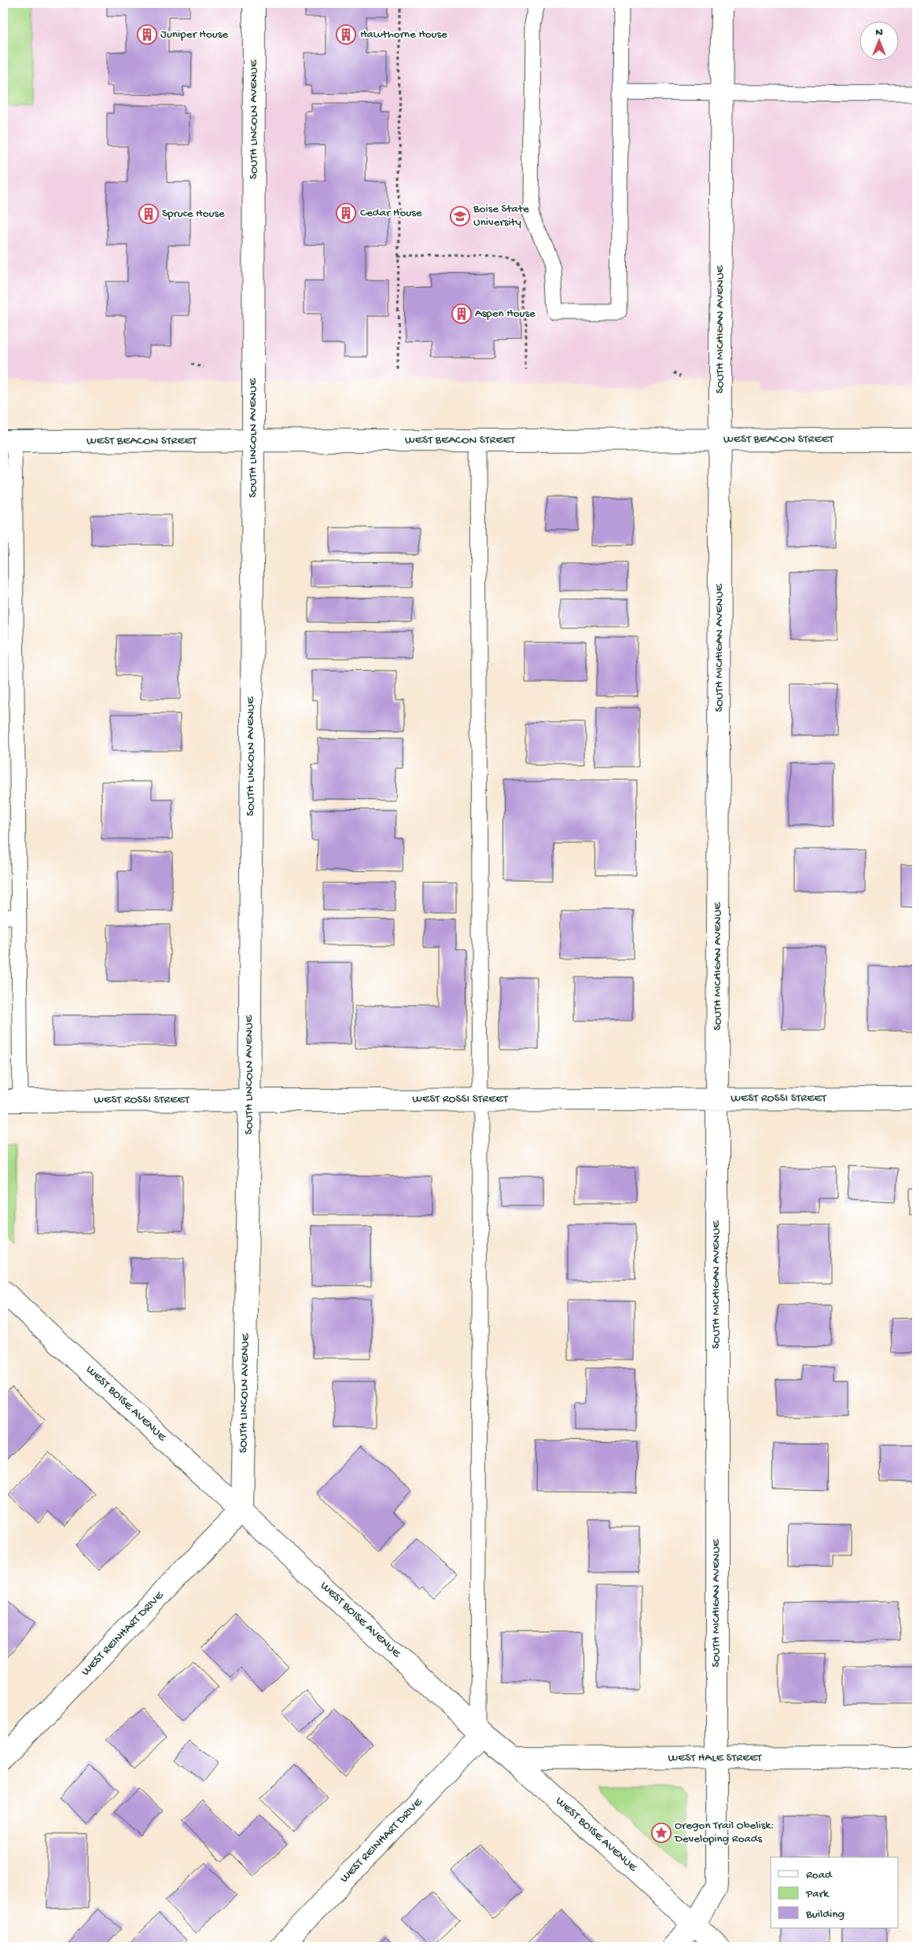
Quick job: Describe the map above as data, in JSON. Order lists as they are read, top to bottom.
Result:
{
  "streets": {
    "street": [
      "SOUTH LINCOLN AVENUE",
      "SOUTH MICHIGAN AVENUE",
      "WEST BEACON STREET",
      "WEST ROSSI STREET",
      "WEST BOISE AVENUE",
      "WEST REINHART DRIVE",
      "WEST HALE STREET"
    ]
  },
  "crossings": [
    ["SOUTH LINCOLN AVENUE", "WEST BEACON STREET"],
    ["SOUTH LINCOLN AVENUE", "WEST ROSSI STREET"],
    ["SOUTH LINCOLN AVENUE", "WEST BOISE AVENUE"],
    ["SOUTH LINCOLN AVENUE", "WEST REINHART DRIVE"],
    ["SOUTH MICHIGAN AVENUE", "WEST BEACON STREET"],
    ["SOUTH MICHIGAN AVENUE", "WEST ROSSI STREET"],
    ["SOUTH MICHIGAN AVENUE", "WEST BOISE AVENUE"],
    ["SOUTH MICHIGAN AVENUE", "WEST HALE STREET"],
    ["WEST BOISE AVENUE", "WEST REINHART DRIVE"],
    ["WEST BOISE AVENUE", "WEST HALE STREET"]
  ],
  "places": {
    "building": [
      "Juniper House",
      "Hawthorne House",
      "Cedar House",
      "Spruce House",
      "Aspen House"
    ],
    "school or university": ["Boise State University"],
    "place": ["Oregon Trail Obelisk: Developing Roads"]
  },
  "legend": ["Road", "Park", "Building"],
  "north": "top"
}
